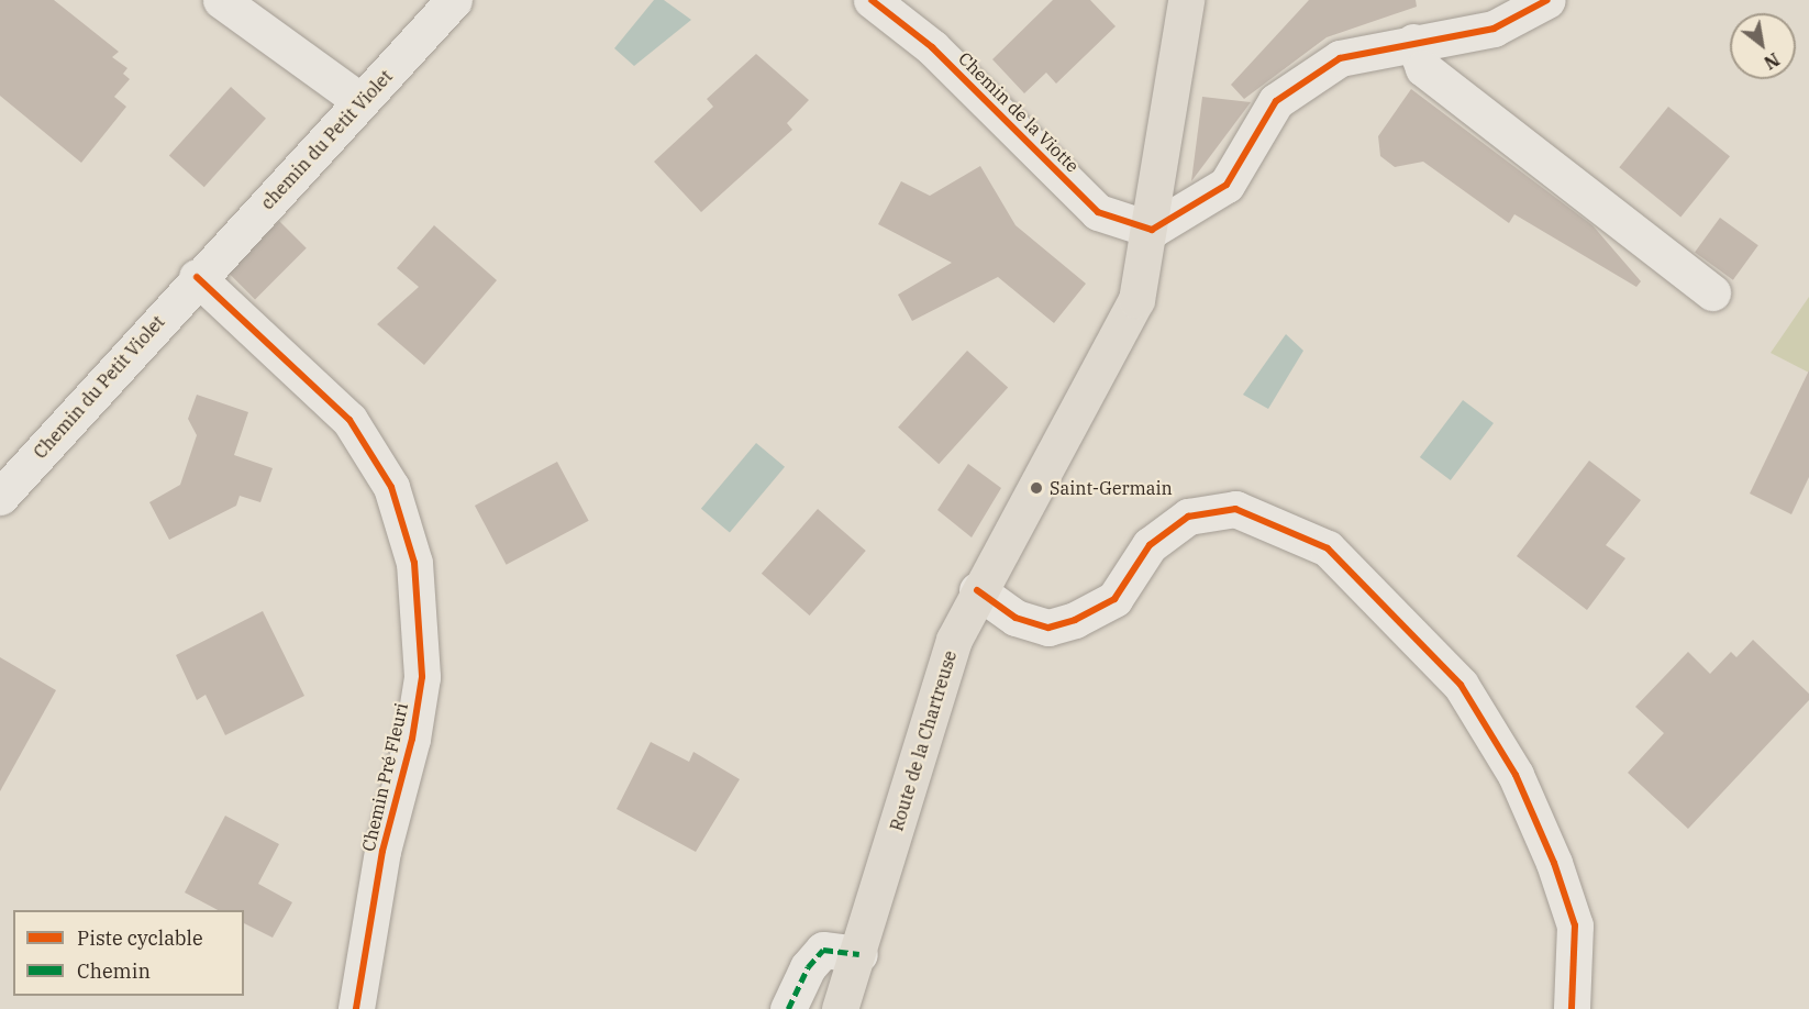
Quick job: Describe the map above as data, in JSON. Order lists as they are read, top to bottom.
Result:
{
  "streets": {
    "main road": ["Route de la Chartreuse"],
    "street": [
      "Chemin de la Viotte",
      "chemin du Petit Violet",
      "Chemin du Petit Violet",
      "Chemin Pré Fleuri"
    ]
  },
  "crossings": [
    ["Chemin de la Viotte", "Route de la Chartreuse"],
    ["chemin du Petit Violet", "Chemin du Petit Violet"],
    ["chemin du Petit Violet", "Chemin Pré Fleuri"],
    ["Chemin du Petit Violet", "Chemin Pré Fleuri"]
  ],
  "places": ["Saint-Germain"],
  "legend": ["Piste cyclable", "Chemin"],
  "north": "bottom right"
}
